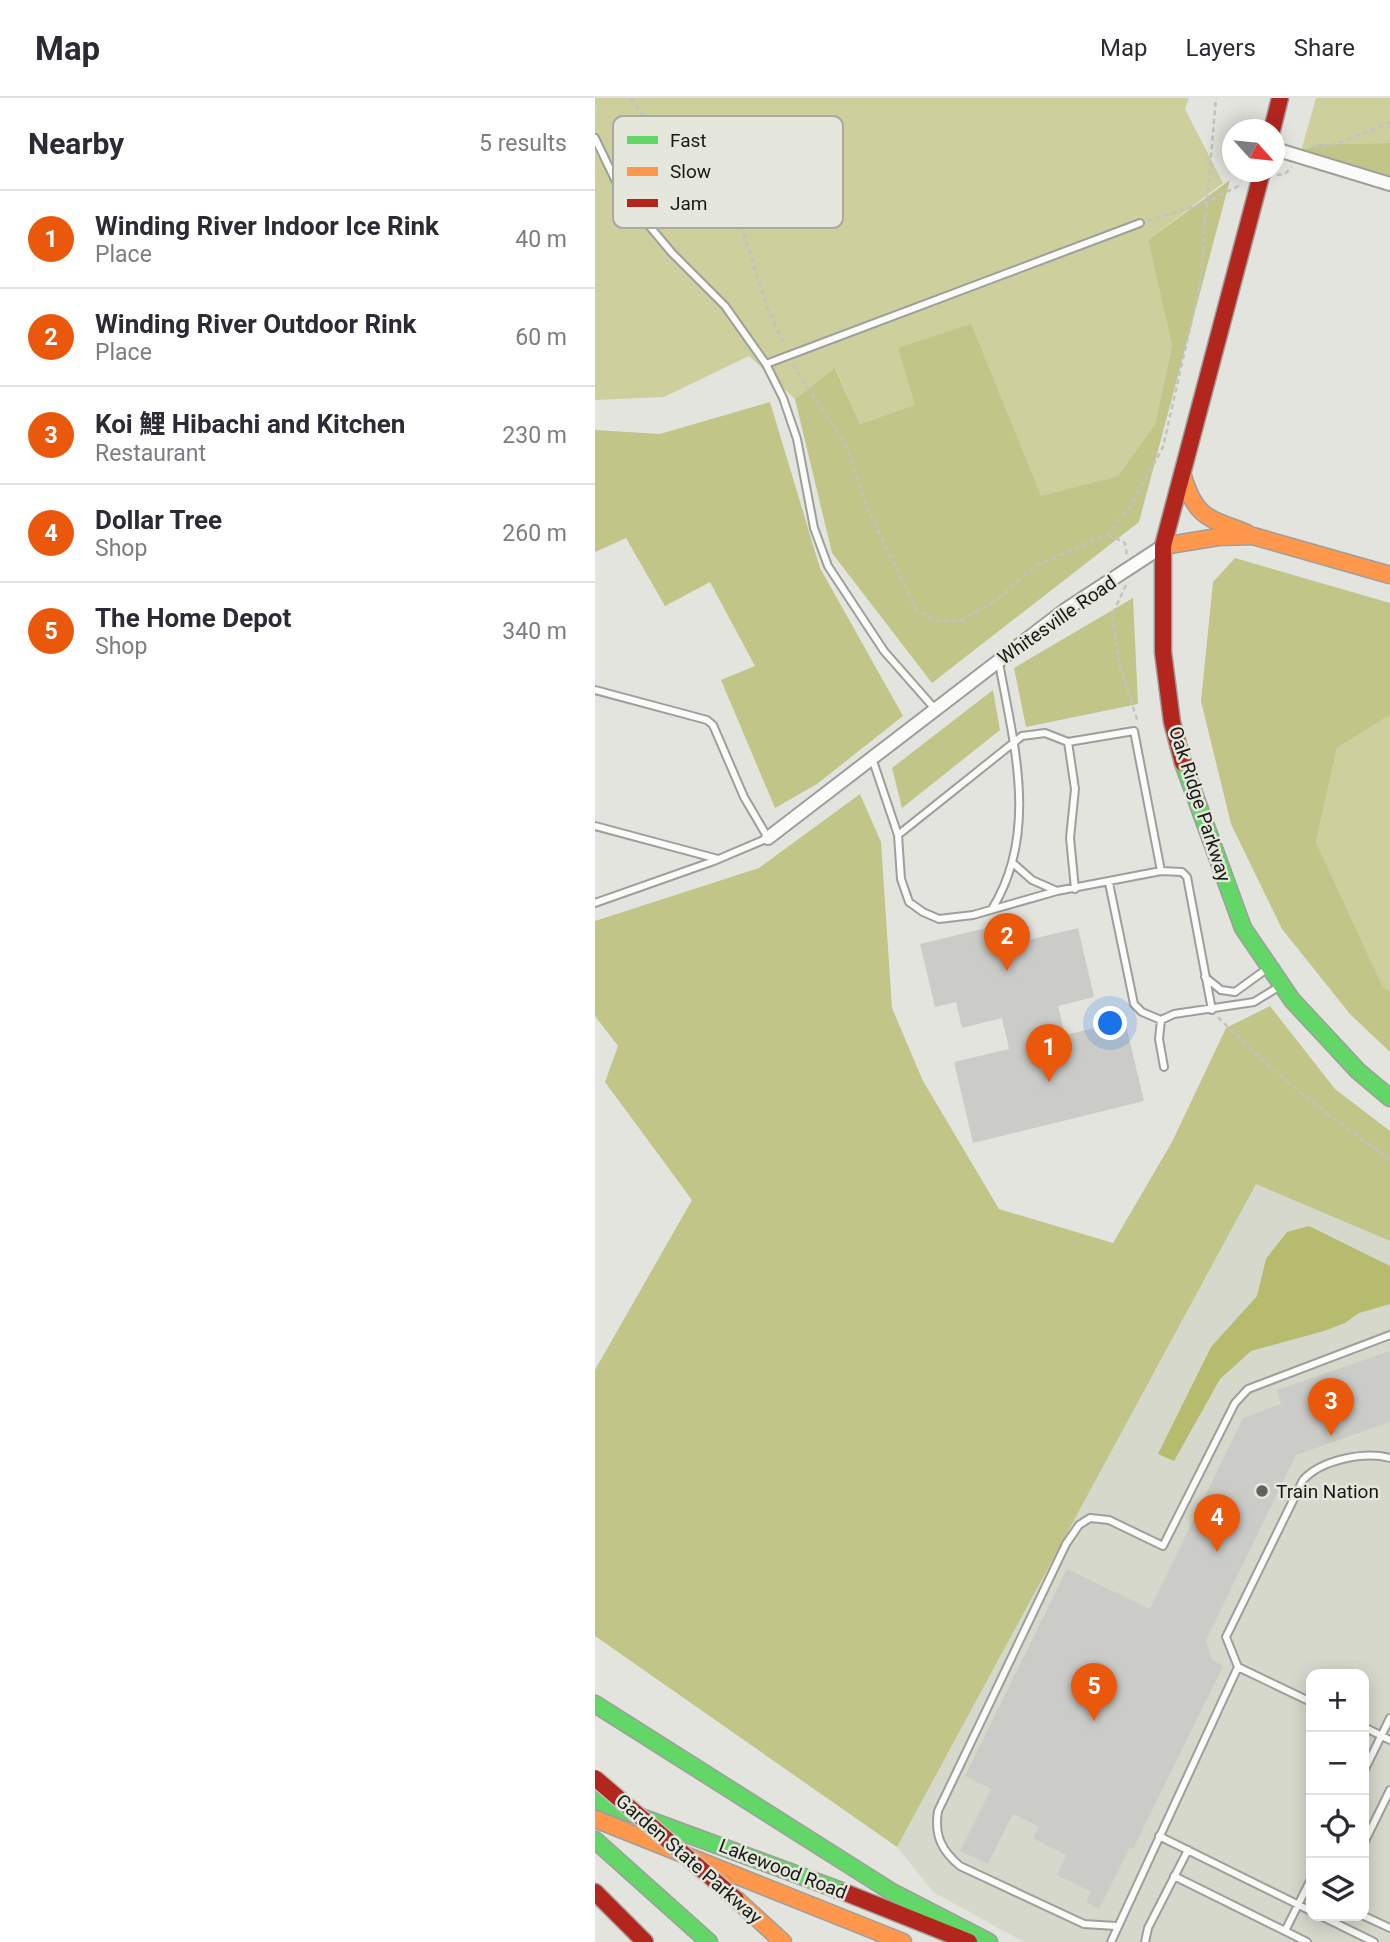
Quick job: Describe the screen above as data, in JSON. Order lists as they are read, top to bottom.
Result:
{
  "streets": {
    "main road": [
      "Whitesville Road",
      "Oak Ridge Parkway",
      "Garden State Parkway",
      "Lakewood Road"
    ]
  },
  "crossings": [
    ["Whitesville Road", "Oak Ridge Parkway"]
  ],
  "places": ["Train Nation"],
  "legend": ["Fast", "Slow", "Jam"],
  "north": "bottom right",
  "page": {
    "header": "Map",
    "nav": ["Map", "Layers", "Share"],
    "heading": ["Nearby", "5 results"],
    "list": [
      {
        "mark": "1",
        "name": "Winding River Indoor Ice Rink",
        "note": "Place",
        "value": "40 m"
      },
      {
        "mark": "2",
        "name": "Winding River Outdoor Rink",
        "note": "Place",
        "value": "60 m"
      },
      {
        "mark": "3",
        "name": "Koi 鯉 Hibachi and Kitchen",
        "note": "Restaurant",
        "value": "230 m"
      },
      {
        "mark": "4",
        "name": "Dollar Tree",
        "note": "Shop",
        "value": "260 m"
      },
      {
        "mark": "5",
        "name": "The Home Depot",
        "note": "Shop",
        "value": "340 m"
      }
    ],
    "pins": [
      "2",
      "1",
      "3",
      "4",
      "5"
    ],
    "map_buttons": ["+", "−"]
  }
}
